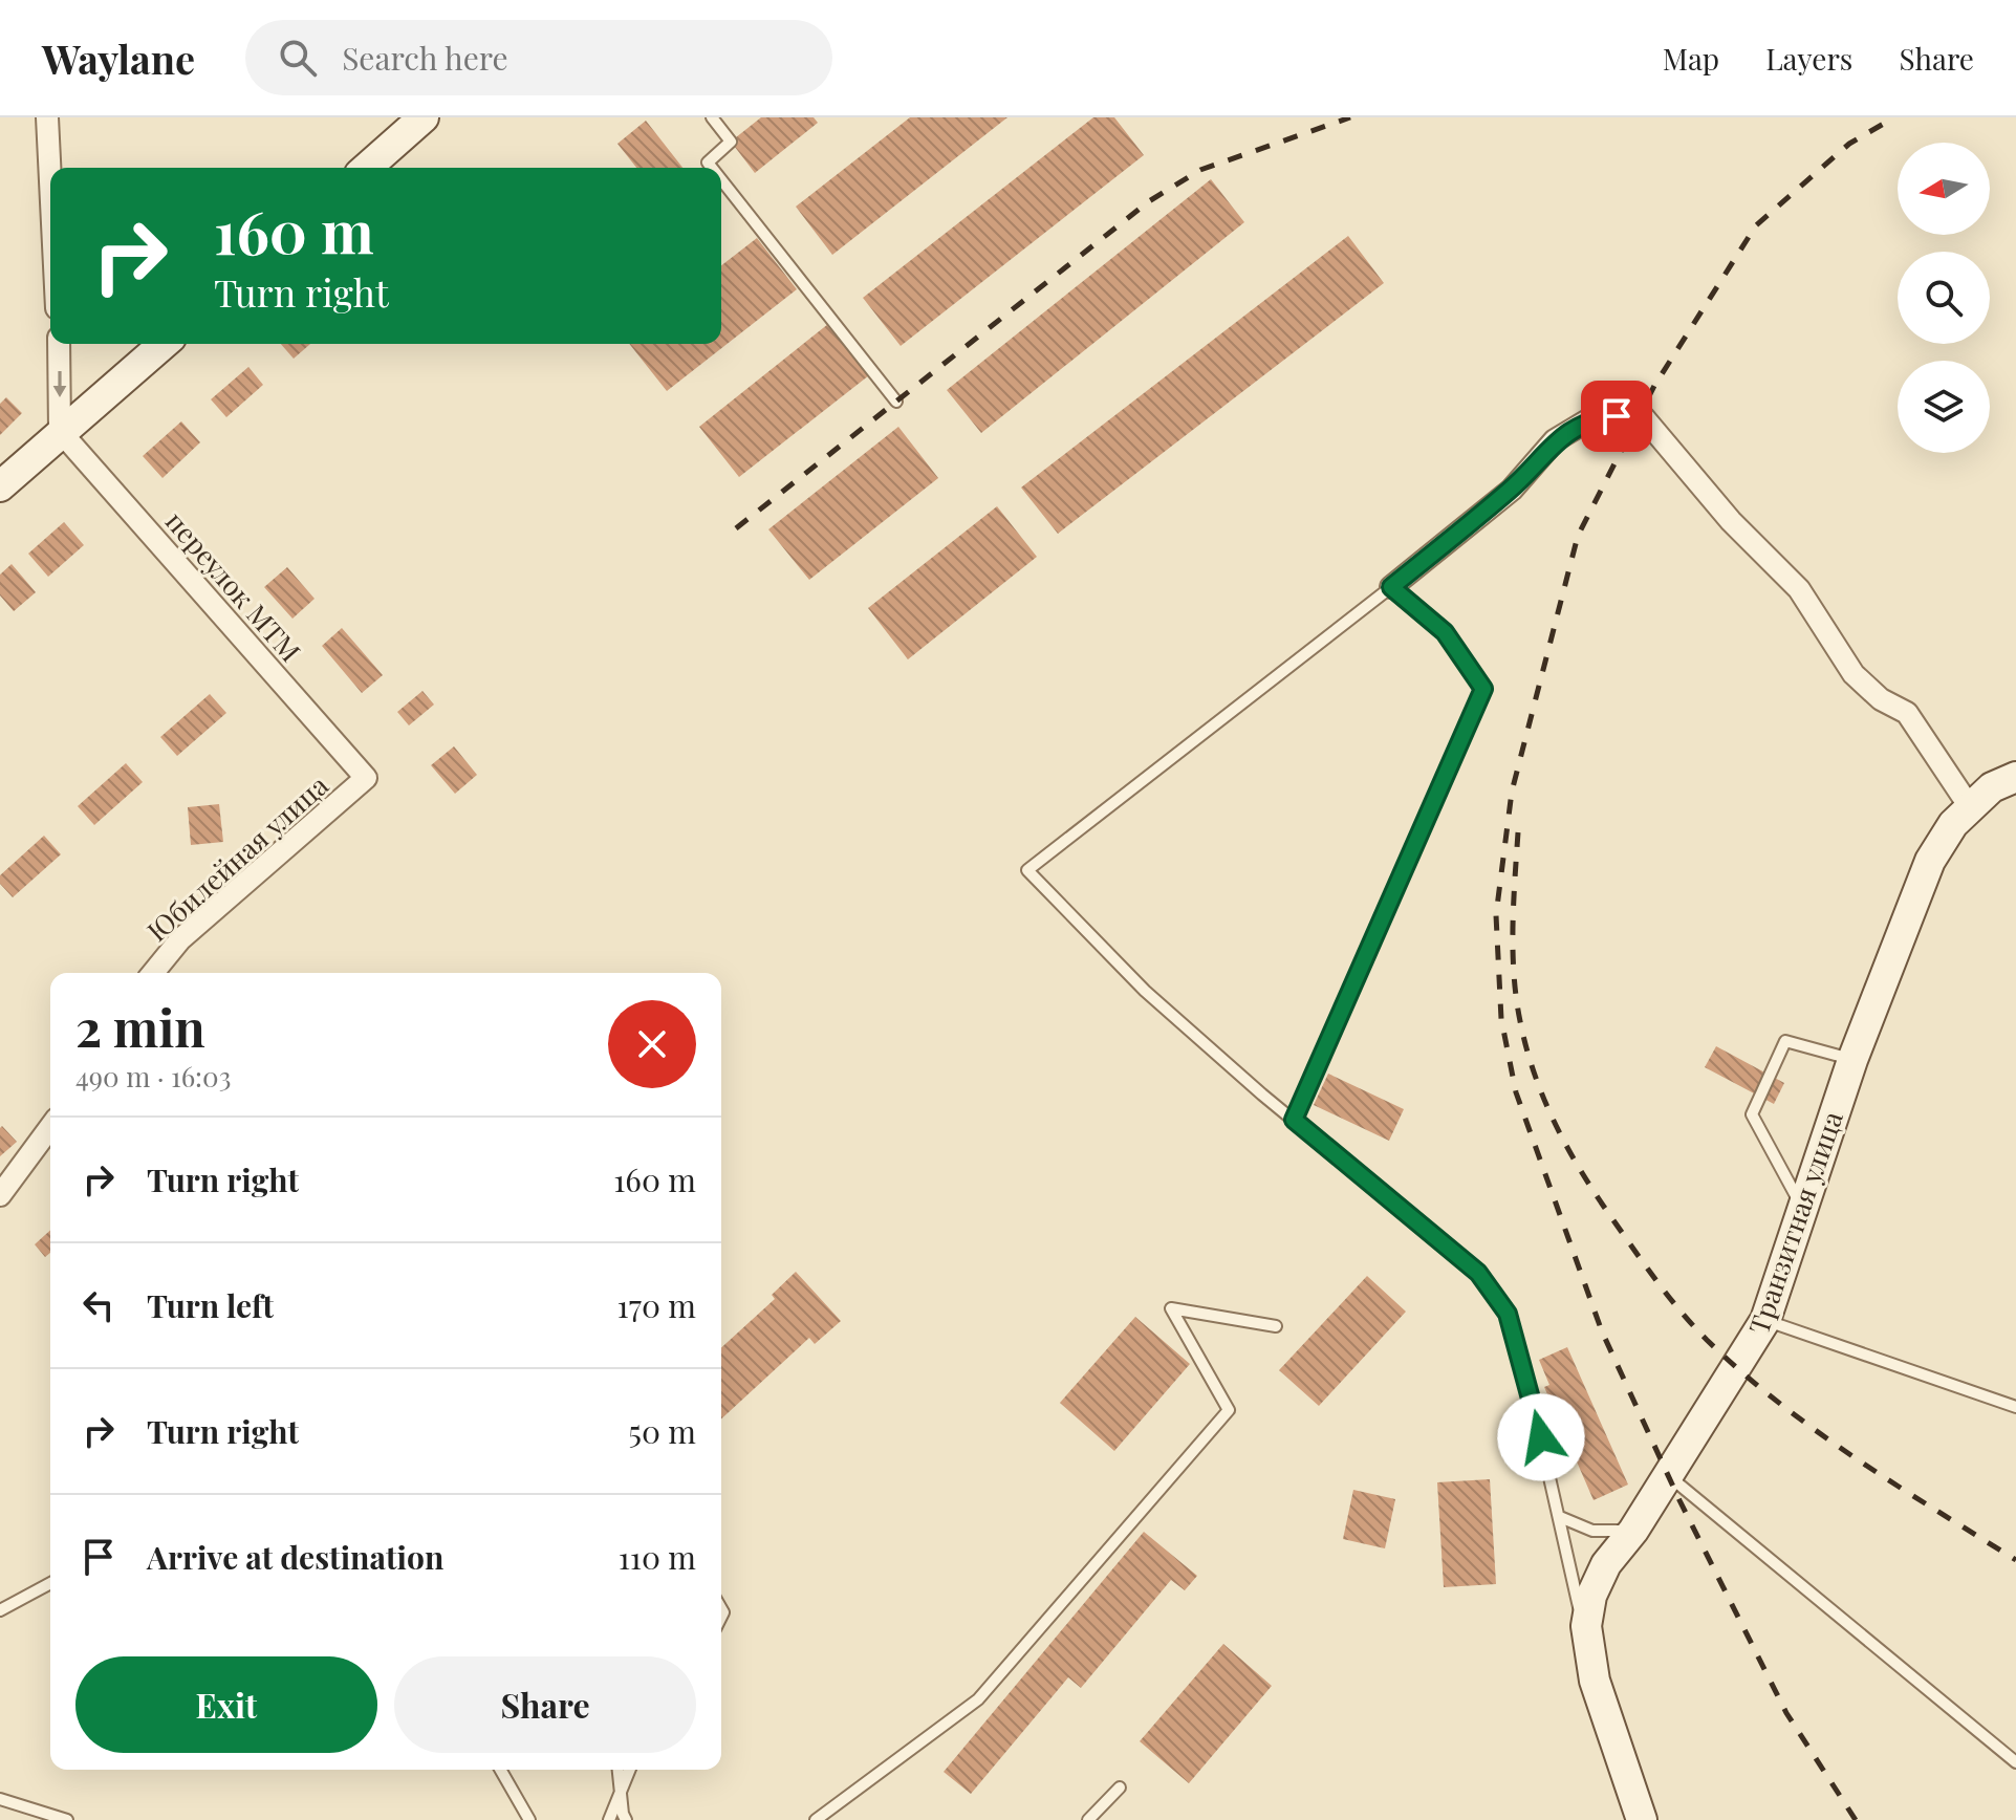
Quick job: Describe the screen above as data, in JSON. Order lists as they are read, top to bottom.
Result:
{
  "streets": {
    "street": ["переулок МТМ", "Юбилейная улица", "Транзитная улица"]
  },
  "crossings": [
    ["переулок МТМ", "Юбилейная улица"]
  ],
  "north": "left",
  "page": {
    "header": "Waylane",
    "search": "Search here",
    "nav": ["Map", "Layers", "Share"],
    "turn": ["160 m", "Turn right"],
    "heading": ["2 min", "490 m · 16:03"],
    "list": [
      {
        "name": "Turn right",
        "value": "160 m"
      },
      {
        "name": "Turn left",
        "value": "170 m"
      },
      {
        "name": "Turn right",
        "value": "50 m"
      },
      {
        "name": "Arrive at destination",
        "value": "110 m"
      }
    ],
    "buttons": ["Exit", "Share"]
  }
}
